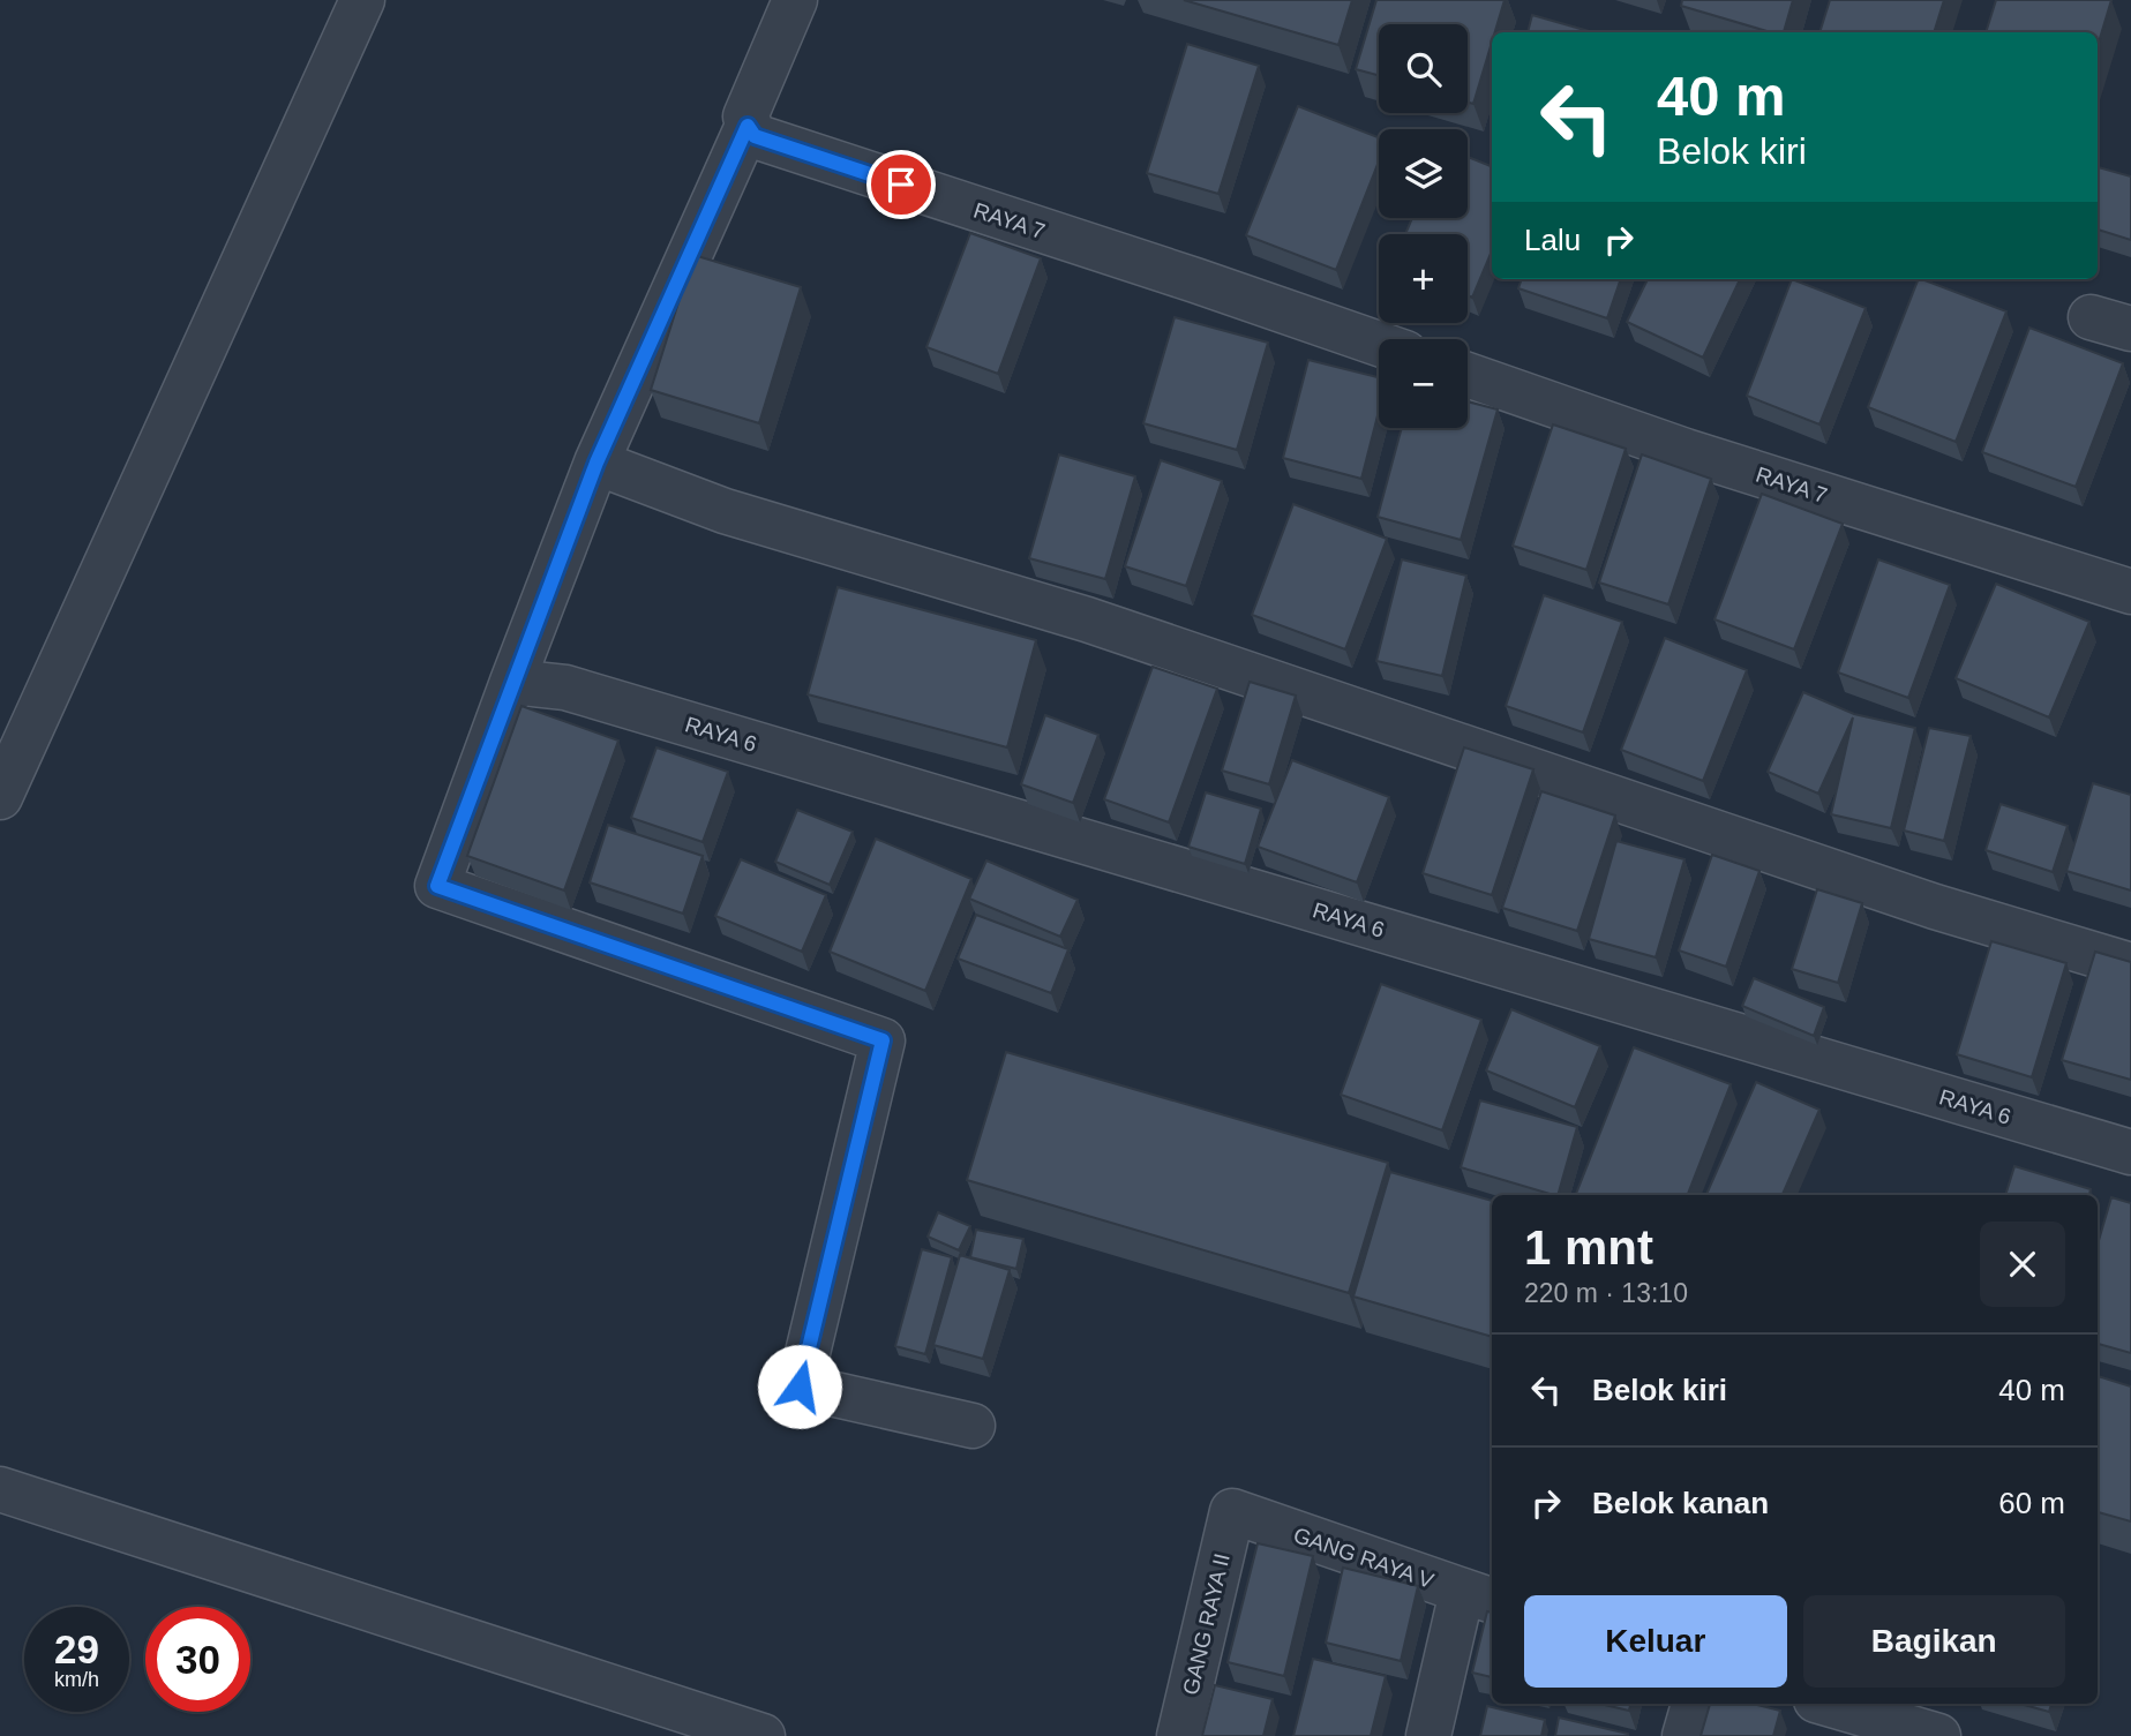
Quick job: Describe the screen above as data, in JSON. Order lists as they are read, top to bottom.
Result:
{
  "streets": {
    "street": [
      "RAYA 7",
      "RAYA 6",
      "GANG RAYA V",
      "GANG RAYA II"
    ]
  },
  "crossings": [
    ["GANG RAYA V", "GANG RAYA II"]
  ],
  "page": {
    "map_buttons": ["+", "−"],
    "turn": ["40 m", "Belok kiri"],
    "then": "Lalu",
    "heading": ["1 mnt", "220 m · 13:10"],
    "list": [
      {
        "name": "Belok kiri",
        "value": "40 m"
      },
      {
        "name": "Belok kanan",
        "value": "60 m"
      }
    ],
    "buttons": ["Keluar", "Bagikan"],
    "speed": "29 km/h",
    "limit": "30"
  }
}
